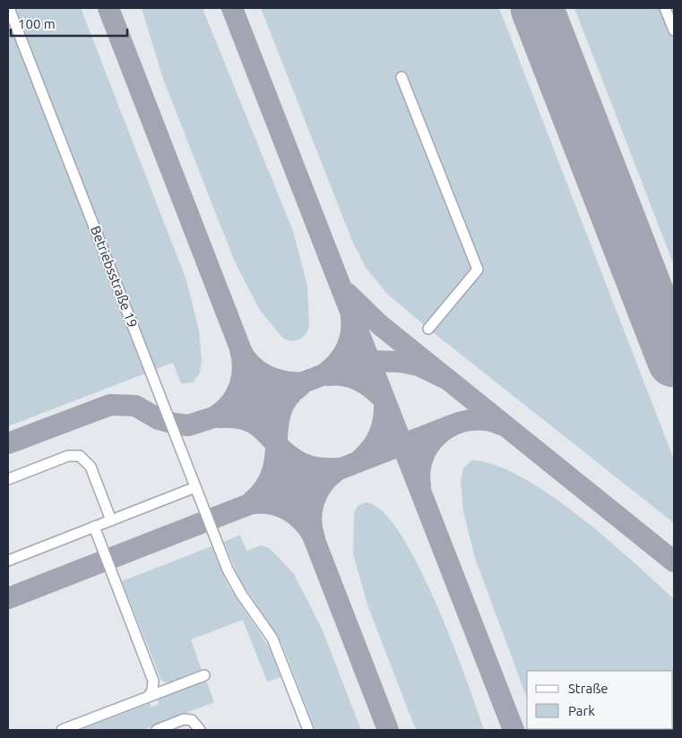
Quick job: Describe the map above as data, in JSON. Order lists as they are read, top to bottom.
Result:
{
  "streets": {
    "lane": ["Betriebsstraße 19"]
  },
  "legend": ["Straße", "Park"],
  "scale_bar": "100 m"
}
